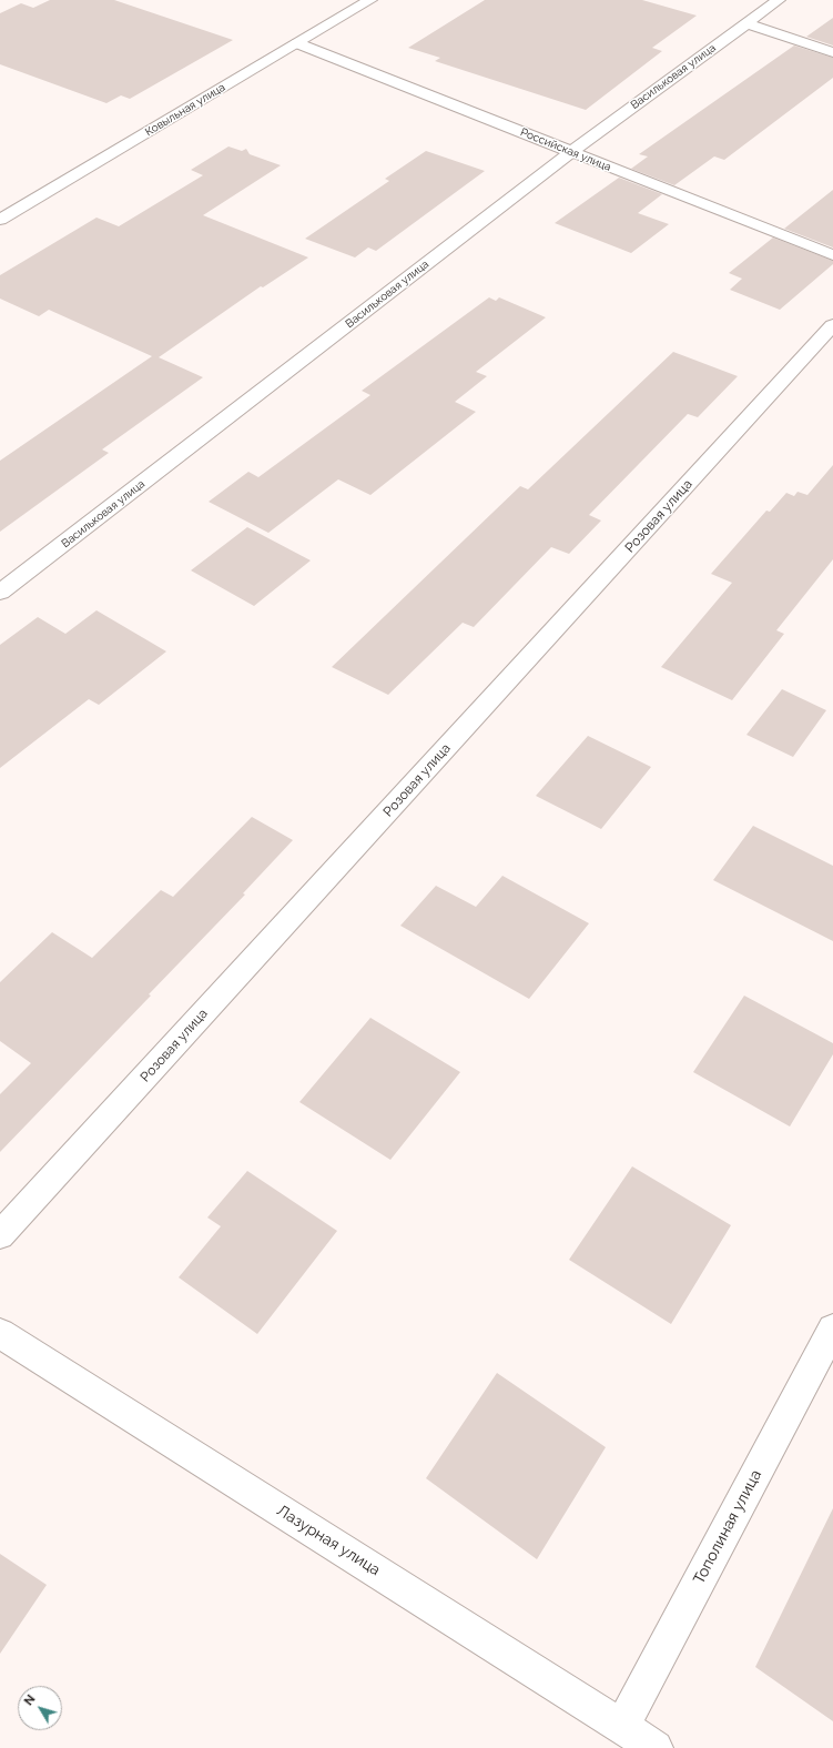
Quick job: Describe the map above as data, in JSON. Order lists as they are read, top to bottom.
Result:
{
  "streets": {
    "street": [
      "Васильковая улица",
      "Ковыльная улица",
      "Российская улица",
      "Розовая улица",
      "Тополиная улица",
      "Лазурная улица"
    ]
  },
  "crossings": [
    ["Васильковая улица", "Российская улица"],
    ["Ковыльная улица", "Российская улица"],
    ["Тополиная улица", "Лазурная улица"]
  ],
  "north": "top left"
}
